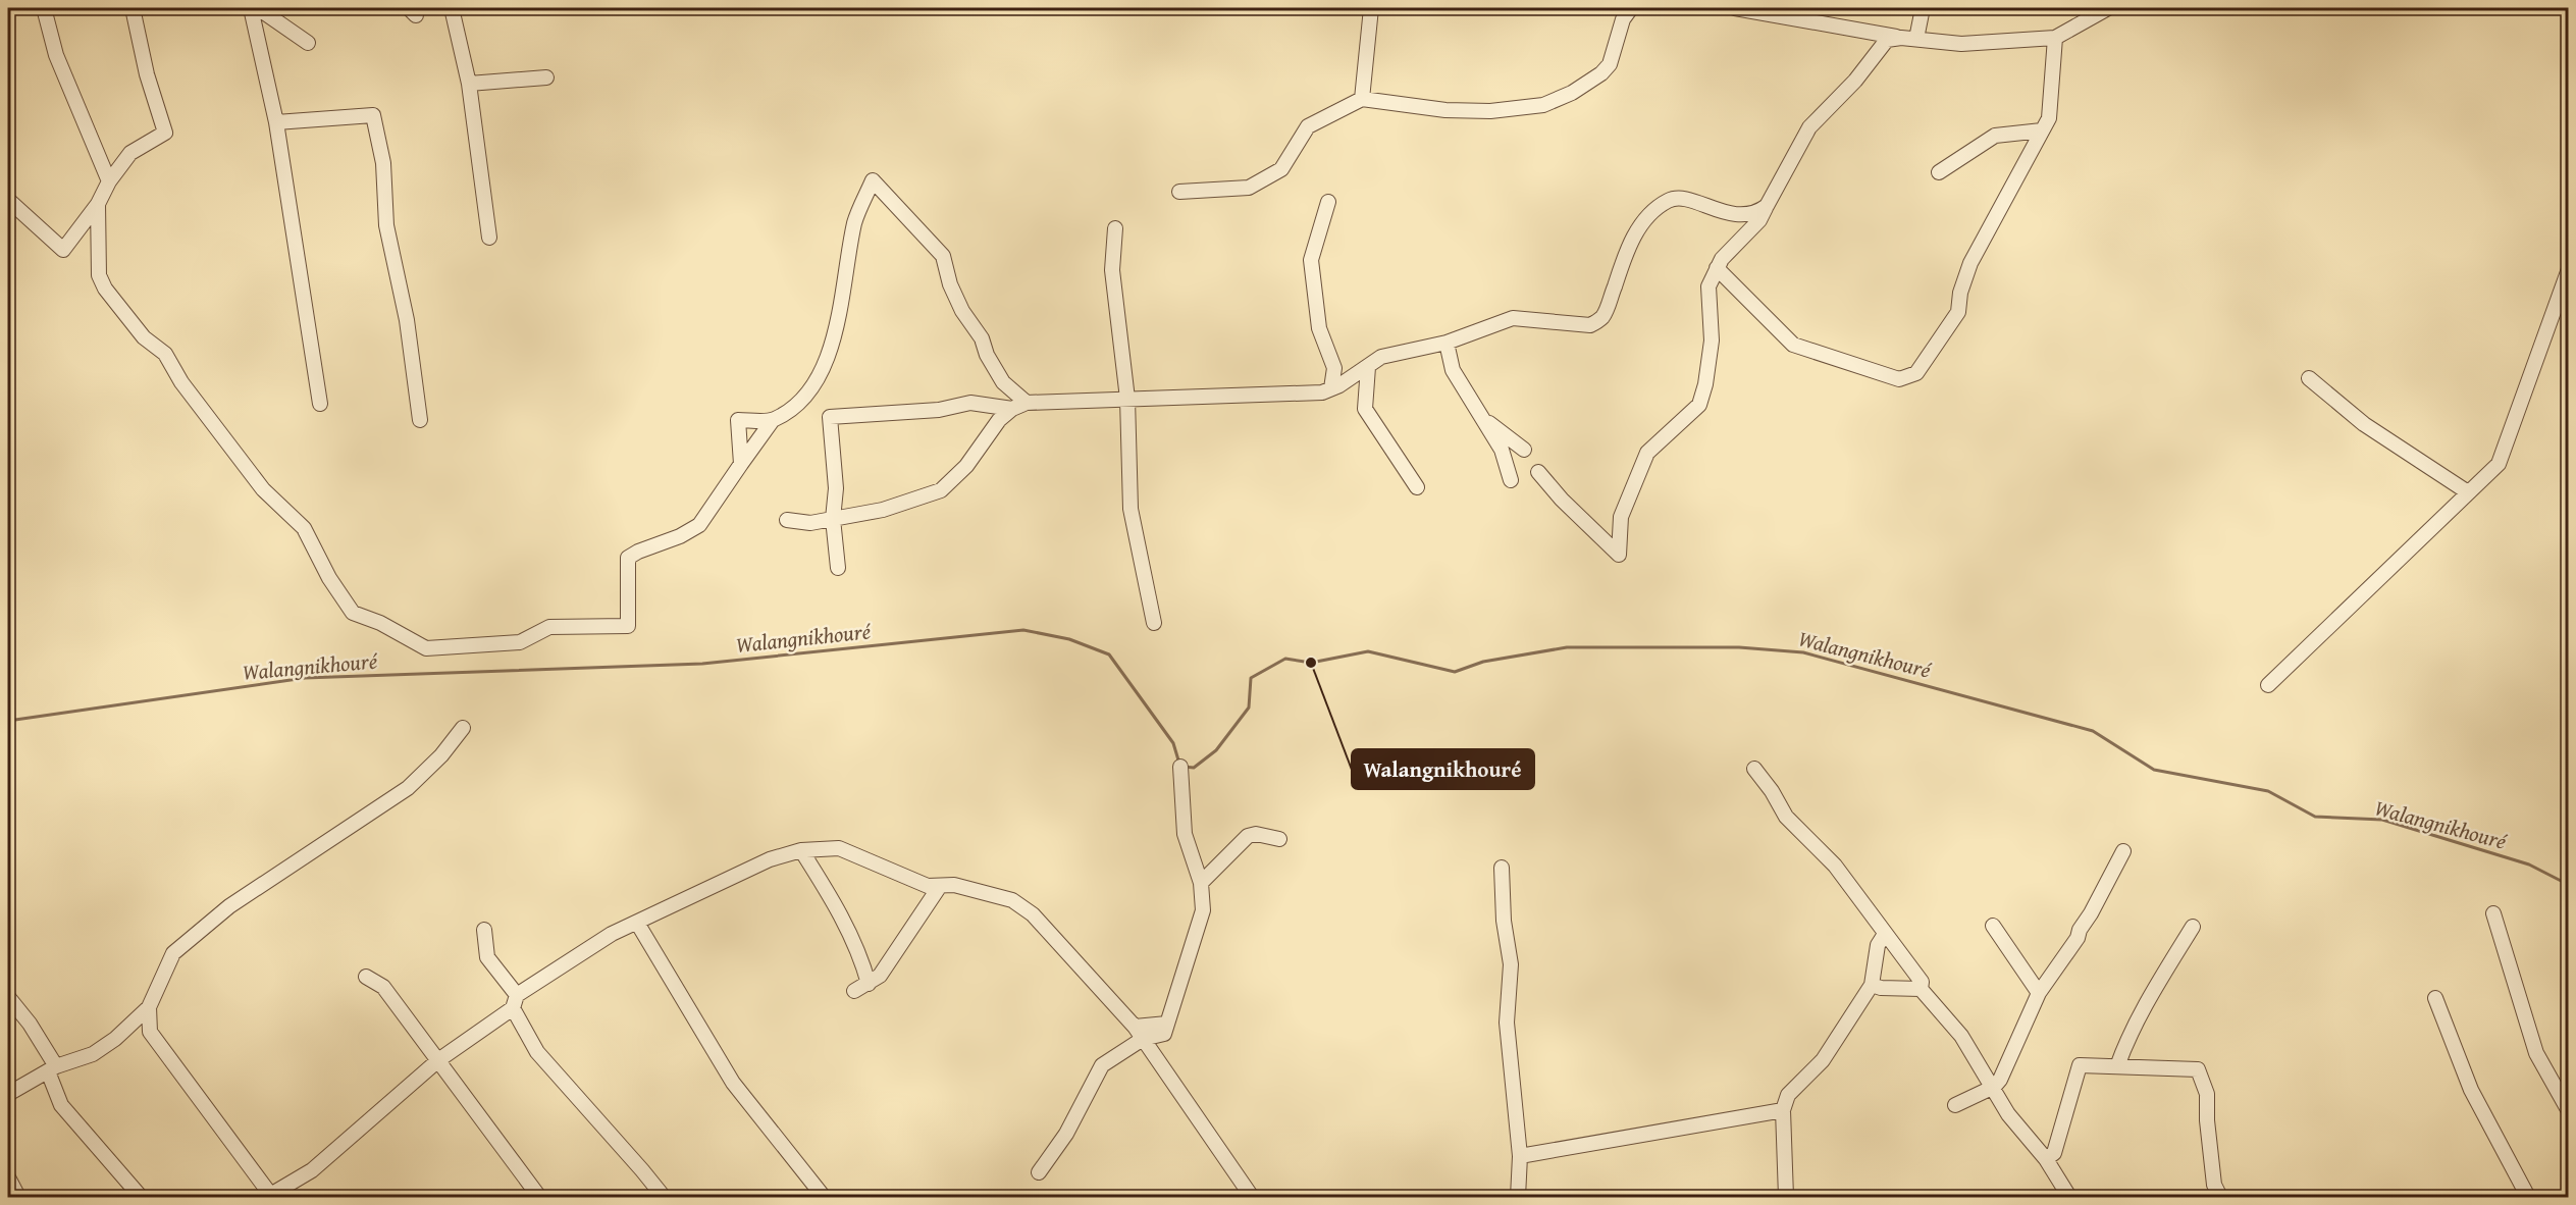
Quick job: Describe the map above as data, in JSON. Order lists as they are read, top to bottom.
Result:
{
  "water": ["Walangnikhouré"],
  "places": ["Walangnikhouré"]
}
